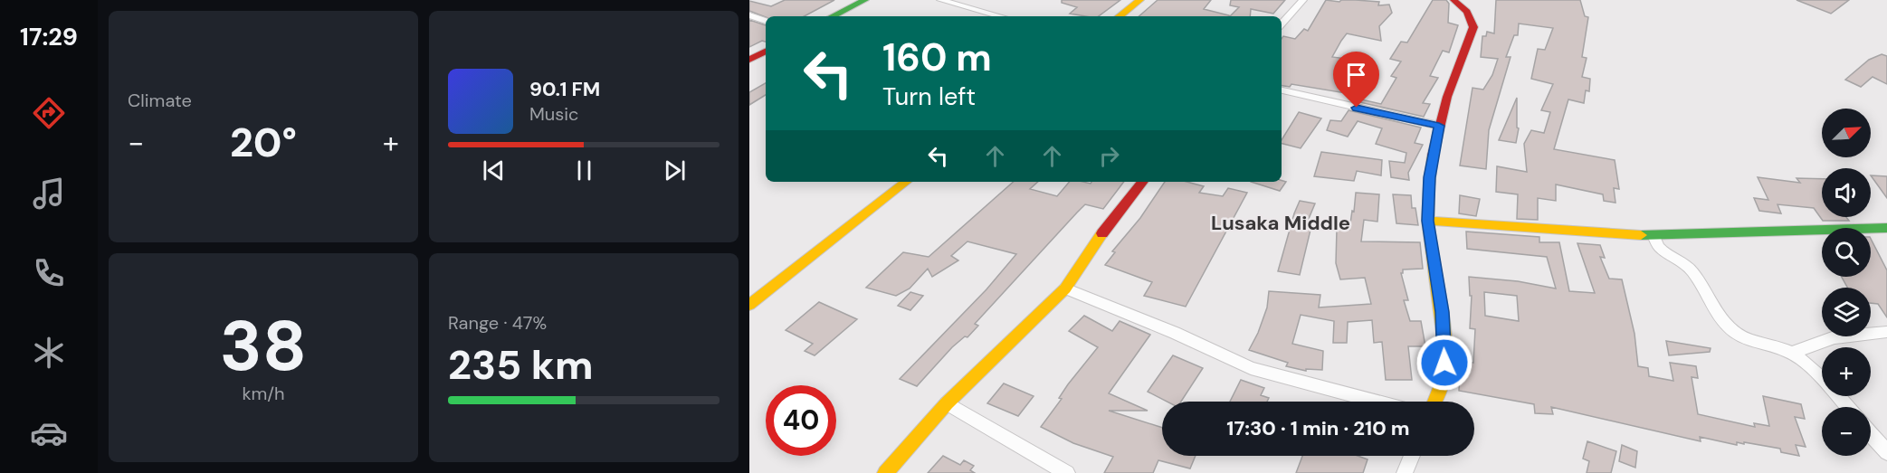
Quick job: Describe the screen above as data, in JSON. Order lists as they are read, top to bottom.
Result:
{
  "districts": ["Lusaka Middle"],
  "north": "top right",
  "page": {
    "tabs": "17:29",
    "tile": [
      "Climate",
      ["38", "km/h"],
      ["Range · 47%", "235 km"]
    ],
    "turn": ["160 m", "Turn left"],
    "song": ["90.1 FM", "Music"],
    "map_buttons": ["+", "−"],
    "heat": ["−", "20°", "+"],
    "limit": "40",
    "trip": "17:30 · 1 min · 210 m"
  }
}
